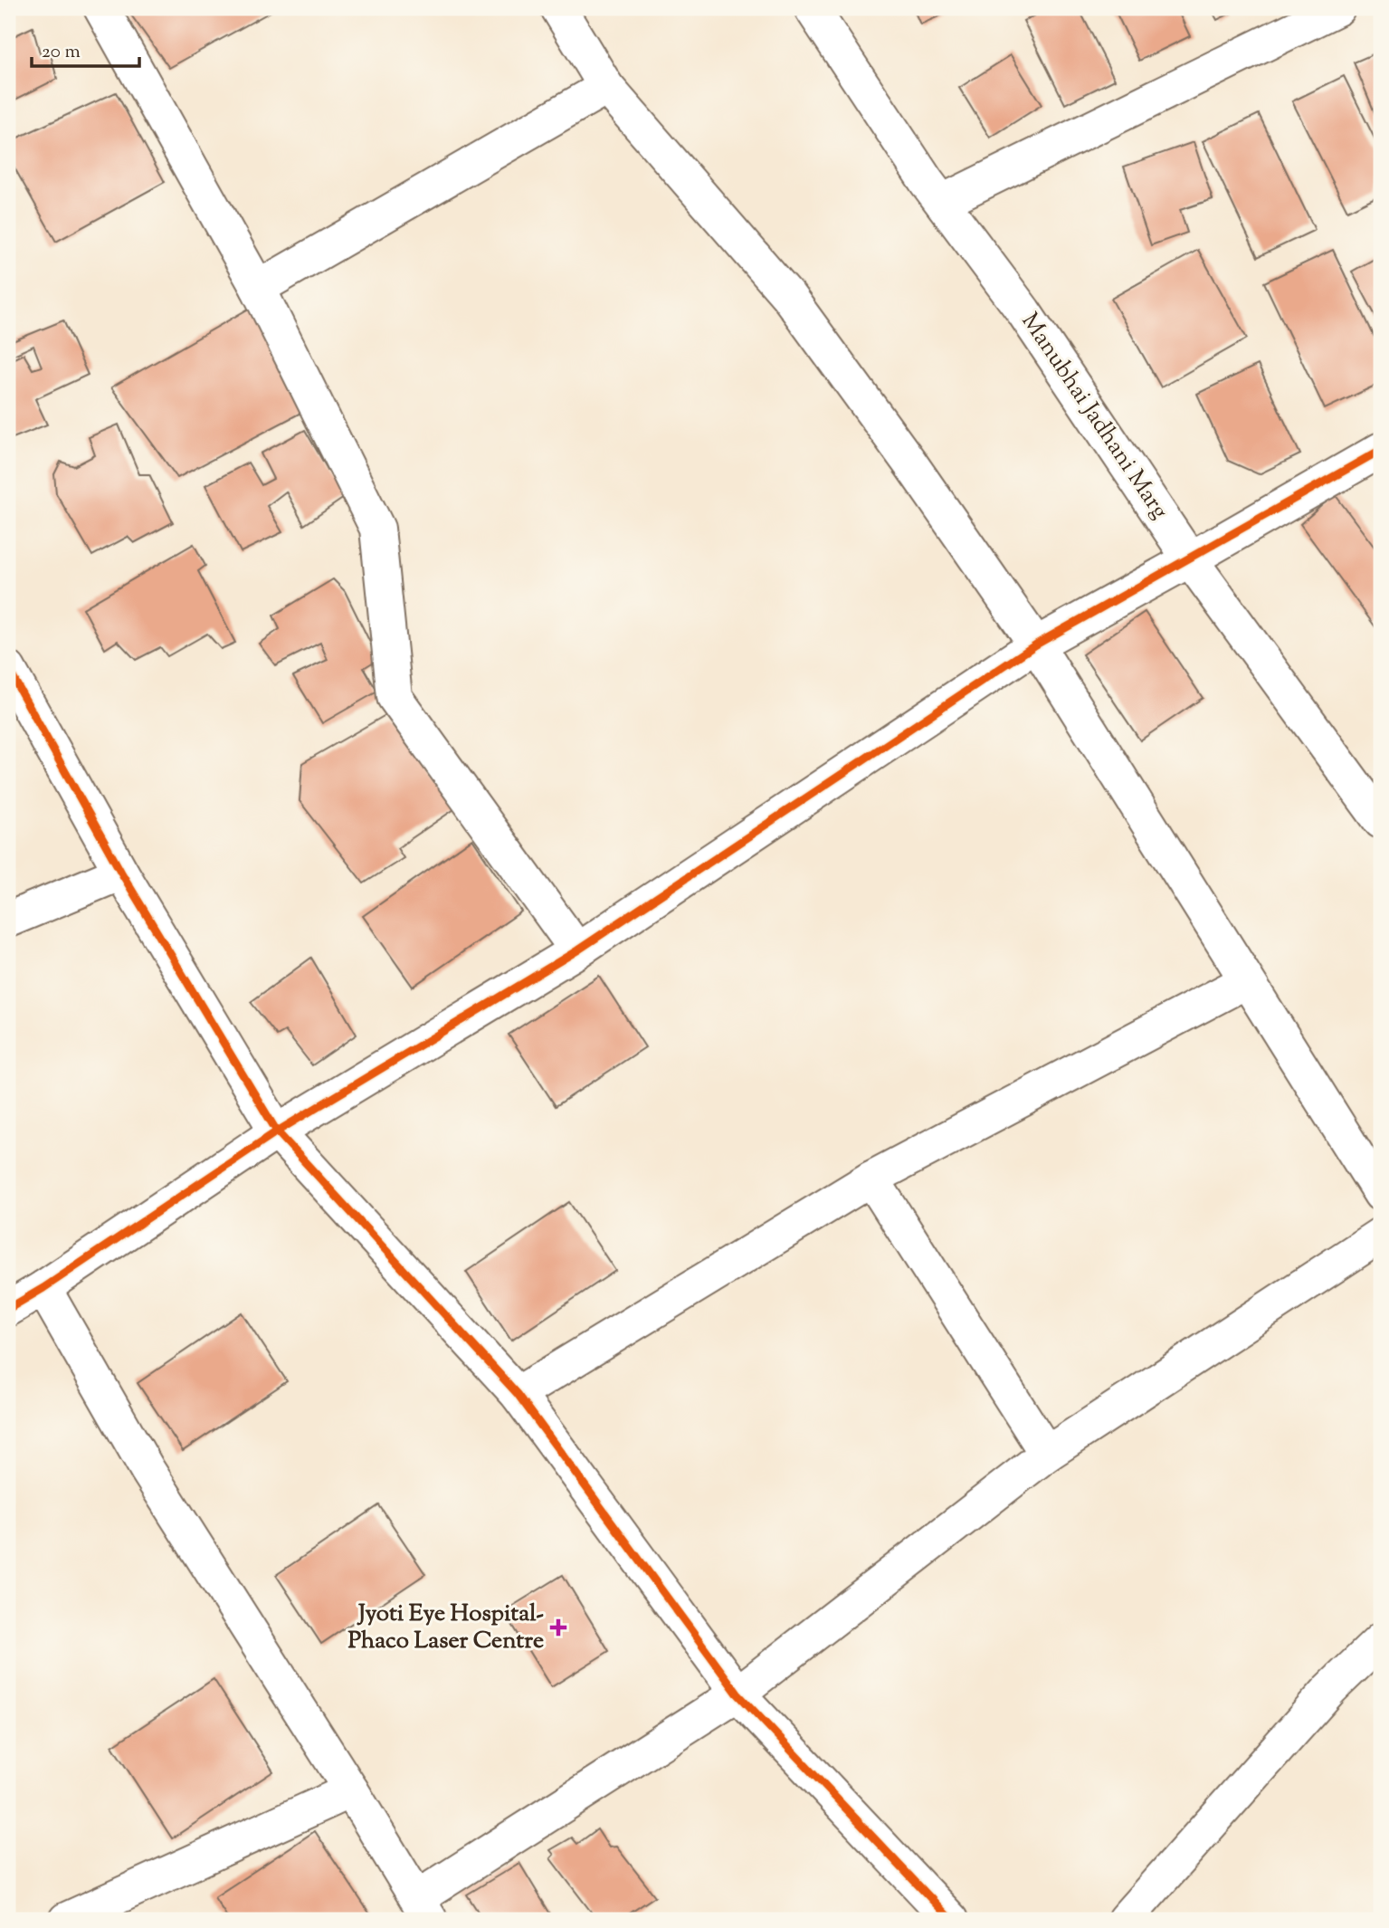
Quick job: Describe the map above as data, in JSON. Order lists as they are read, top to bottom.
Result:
{
  "streets": {
    "street": ["Manubhai Jadhani Marg"]
  },
  "places": {
    "health": ["Jyoti Eye Hospital- Phaco Laser Centre"]
  },
  "scale_bar": "20 m"
}
